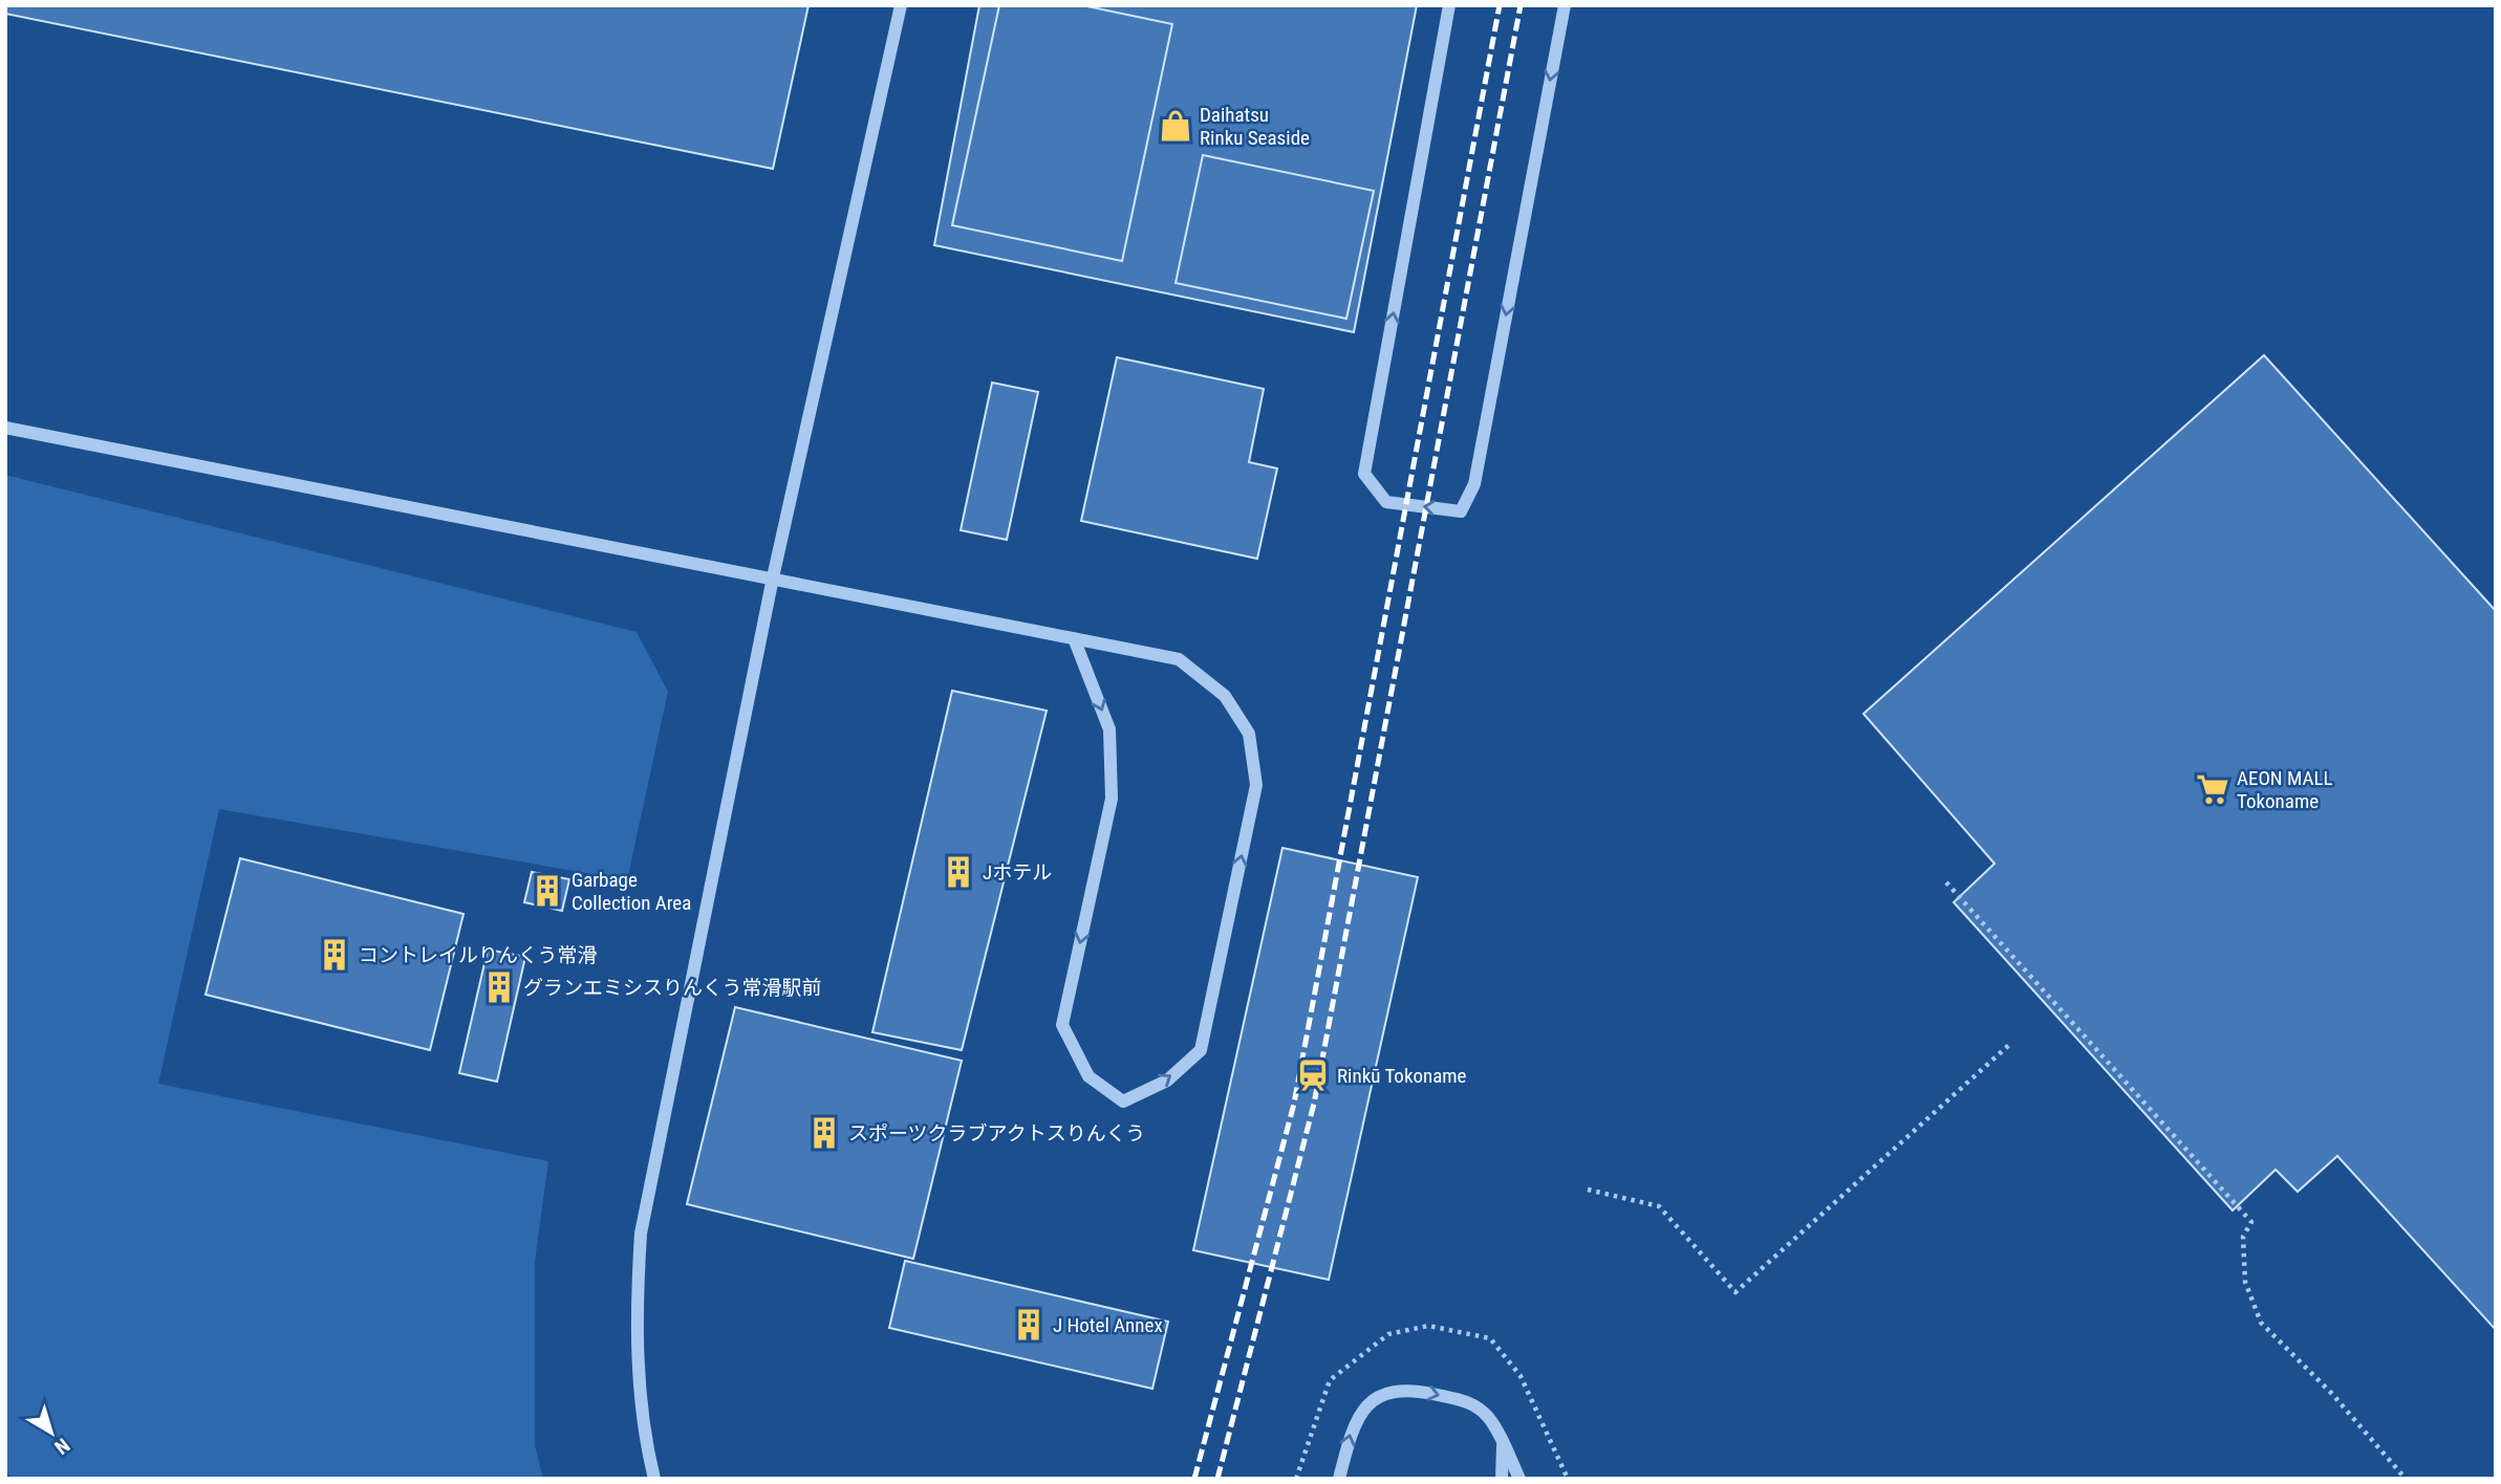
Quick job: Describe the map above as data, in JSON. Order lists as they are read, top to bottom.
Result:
{
  "places": {
    "shop": ["Daihatsu Rinku Seaside"],
    "supermarket": ["AEON MALL Tokoname"],
    "building": [
      "Jホテル",
      "Garbage Collection Area",
      "コントレイルりんくう常滑",
      "グランエミシスりんくう常滑駅前",
      "スポーツクラブアクトスりんくう",
      "J Hotel Annex"
    ],
    "station": ["Rinkū Tokoname"]
  },
  "north": "bottom right"
}
